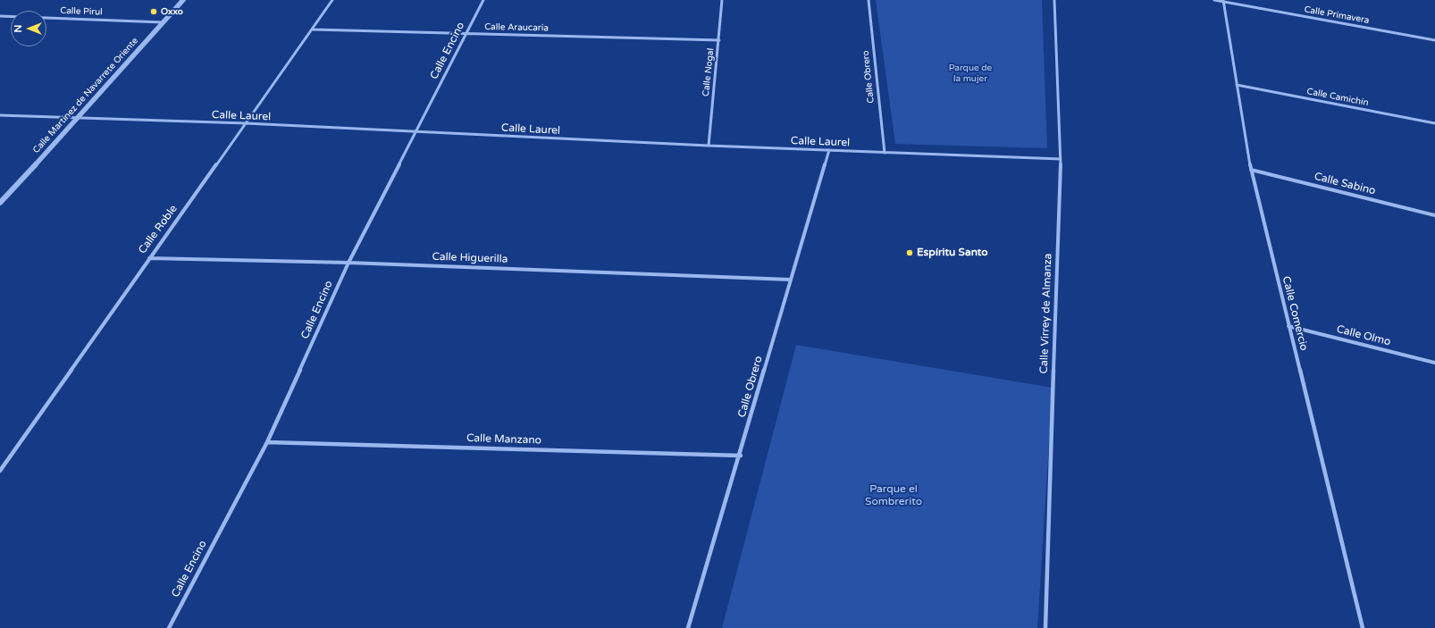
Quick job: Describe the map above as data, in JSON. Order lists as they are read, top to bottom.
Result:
{
  "streets": {
    "street": [
      "Calle Pirul",
      "Calle Primavera",
      "Calle Araucaria",
      "Calle Encino",
      "Calle Nogal",
      "Calle Obrero",
      "Calle Martínez de Navarrete Oriente",
      "Calle Camichín",
      "Calle Laurel",
      "Calle Sabino",
      "Calle Roble",
      "Calle Higuerilla",
      "Calle Virrey de Almanza",
      "Calle Comercio",
      "Calle Olmo",
      "Calle Manzano"
    ]
  },
  "crossings": [
    ["Calle Pirul", "Calle Martínez de Navarrete Oriente"],
    ["Calle Primavera", "Calle Comercio"],
    ["Calle Araucaria", "Calle Encino"],
    ["Calle Araucaria", "Calle Nogal"],
    ["Calle Araucaria", "Calle Roble"],
    ["Calle Encino", "Calle Laurel"],
    ["Calle Encino", "Calle Higuerilla"],
    ["Calle Encino", "Calle Manzano"],
    ["Calle Nogal", "Calle Laurel"],
    ["Calle Obrero", "Calle Laurel"],
    ["Calle Obrero", "Calle Higuerilla"],
    ["Calle Obrero", "Calle Manzano"],
    ["Calle Martínez de Navarrete Oriente", "Calle Laurel"],
    ["Calle Camichín", "Calle Comercio"],
    ["Calle Laurel", "Calle Roble"],
    ["Calle Laurel", "Calle Virrey de Almanza"],
    ["Calle Sabino", "Calle Comercio"],
    ["Calle Roble", "Calle Higuerilla"],
    ["Calle Comercio", "Calle Olmo"]
  ],
  "parks": ["Parque de la mujer", "Parque el Sombrerito"],
  "places": ["Oxxo", "Espíritu Santo"],
  "north": "left"
}
